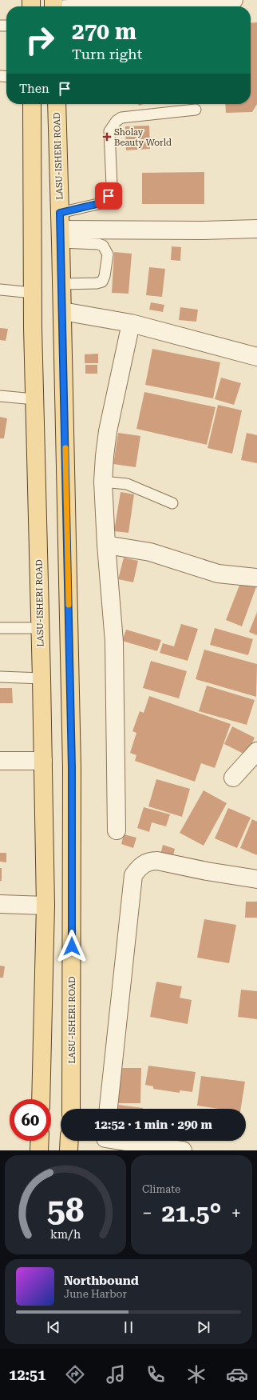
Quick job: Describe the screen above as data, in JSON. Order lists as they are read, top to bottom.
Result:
{
  "streets": {
    "main road": ["LASU-ISHERI ROAD"]
  },
  "places": {
    "health": ["Sholay Beauty World"]
  },
  "page": {
    "turn": ["270 m", "Turn right"],
    "then": "Then",
    "limit": "60",
    "trip": "12:52 · 1 min · 290 m",
    "tile": "Climate",
    "heat": ["−", "21.5°", "+"],
    "song": ["Northbound", "June Harbor"],
    "tabs": "12:51",
    "gauge": ["58", "km/h"]
  }
}
